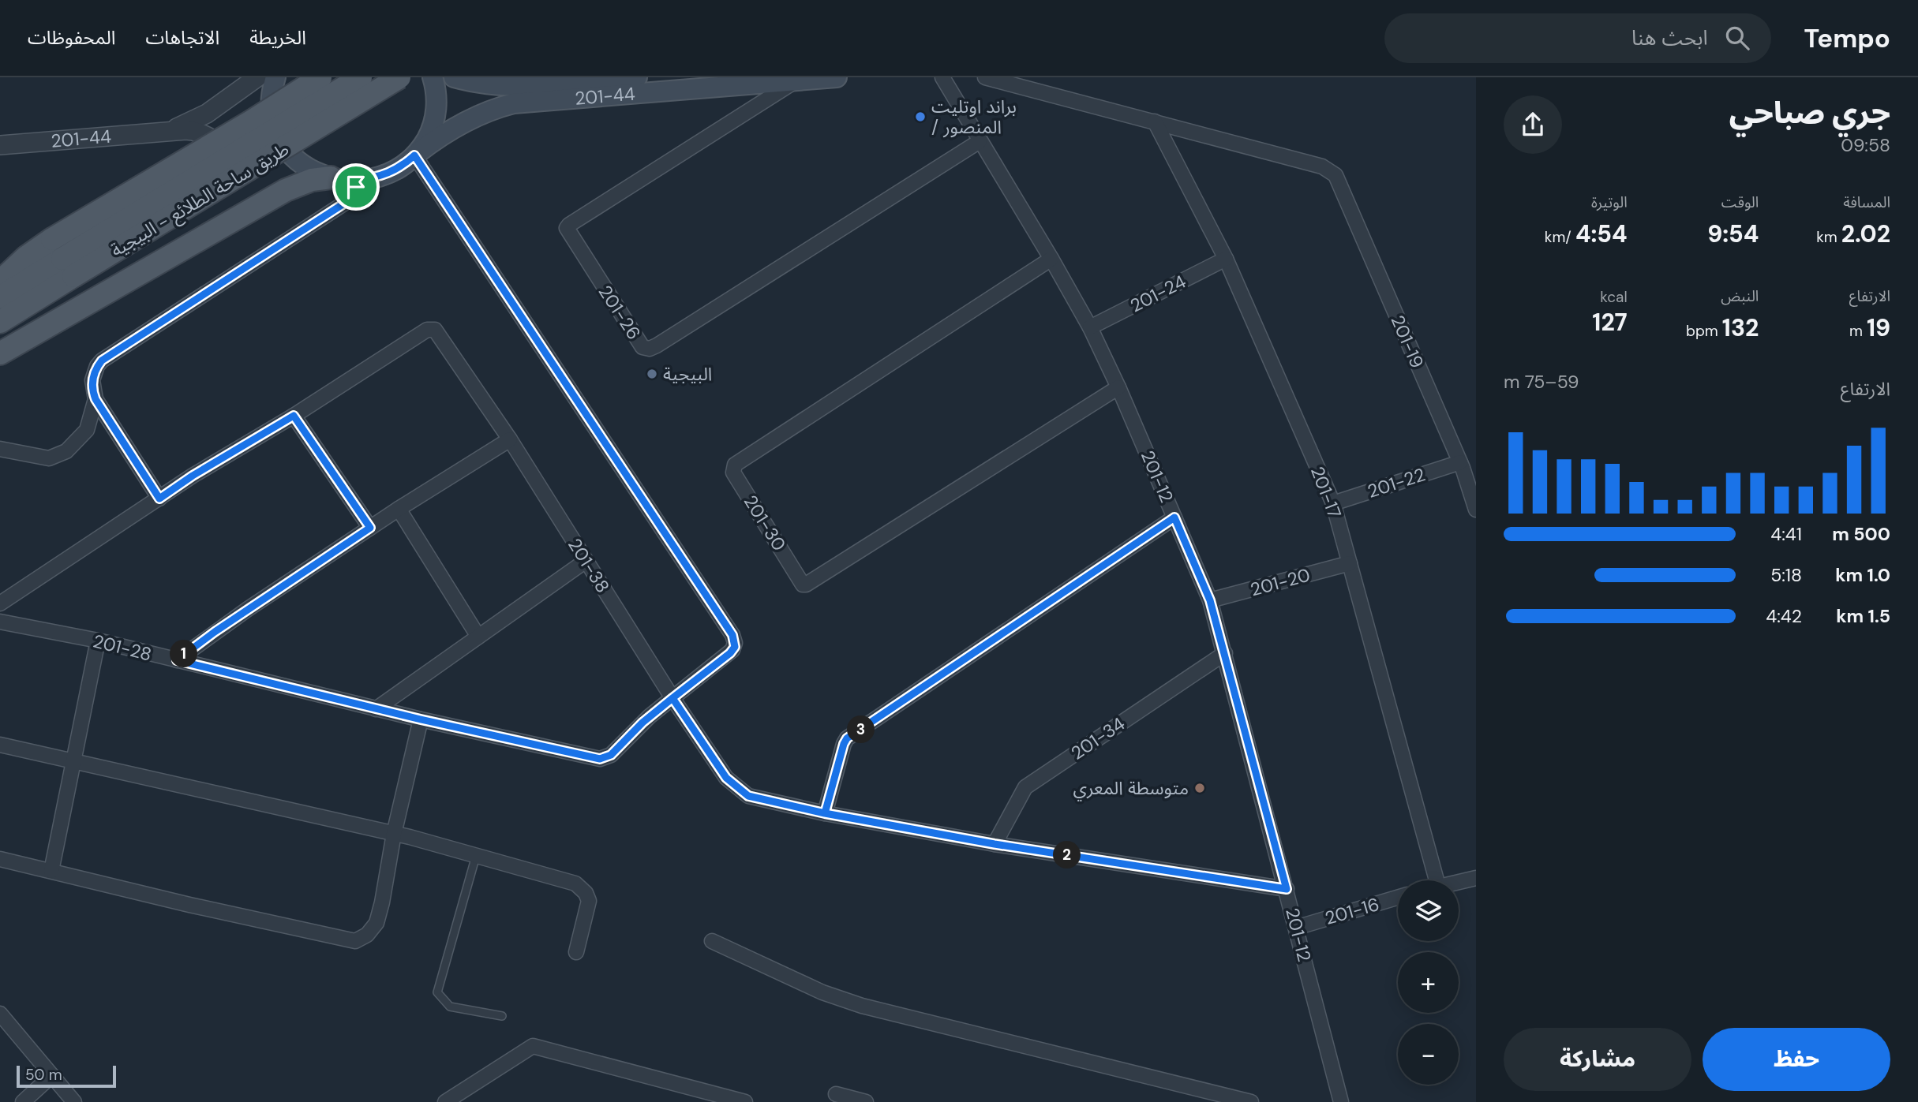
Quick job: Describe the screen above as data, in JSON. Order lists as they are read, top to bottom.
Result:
{
  "streets": {
    "main road": ["201-44", "طريق ساحة الطلائع - البيجية"],
    "street": [
      "201-24",
      "201-26",
      "201-19",
      "201-12",
      "201-22",
      "201-17",
      "201-30",
      "201-38",
      "201-20",
      "201-28",
      "201-34",
      "201-16"
    ]
  },
  "crossings": [
    ["201-44", "201-26"],
    ["201-24", "201-12"],
    ["201-24", "201-17"],
    ["201-26", "201-12"],
    ["201-19", "201-22"],
    ["201-19", "201-17"],
    ["201-12", "201-30"],
    ["201-12", "201-20"],
    ["201-12", "201-34"],
    ["201-12", "201-16"],
    ["201-22", "201-17"],
    ["201-17", "201-20"],
    ["201-38", "201-28"]
  ],
  "places": ["براند اوتليت / المنصور", "البيجية", "متوسطة المعري"],
  "scale_bar": "50 m",
  "page": {
    "header": "Tempo",
    "search": "ابحث هنا",
    "nav": ["الخريطة", "الاتجاهات", "المحفوظات"],
    "heading": ["جري صباحي", "09:58"],
    "stats": [
      ["المسافة", "2.02 km"],
      ["الوقت", "9:54"],
      ["الوتيرة", "4:54 /km"],
      ["الارتفاع", "19 m"],
      ["النبض", "132 bpm"],
      ["kcal", "127"]
    ],
    "chart": ["الارتفاع", "59–75 m"],
    "list": [
      {
        "name": "500 m",
        "note": "4:41"
      },
      {
        "name": "1.0 km",
        "note": "5:18"
      },
      {
        "name": "1.5 km",
        "note": "4:42"
      }
    ],
    "pins": ["1", "3", "2"],
    "map_buttons": ["+", "−"],
    "buttons": ["حفظ", "مشاركة"],
    "scale": "50 m"
  }
}
